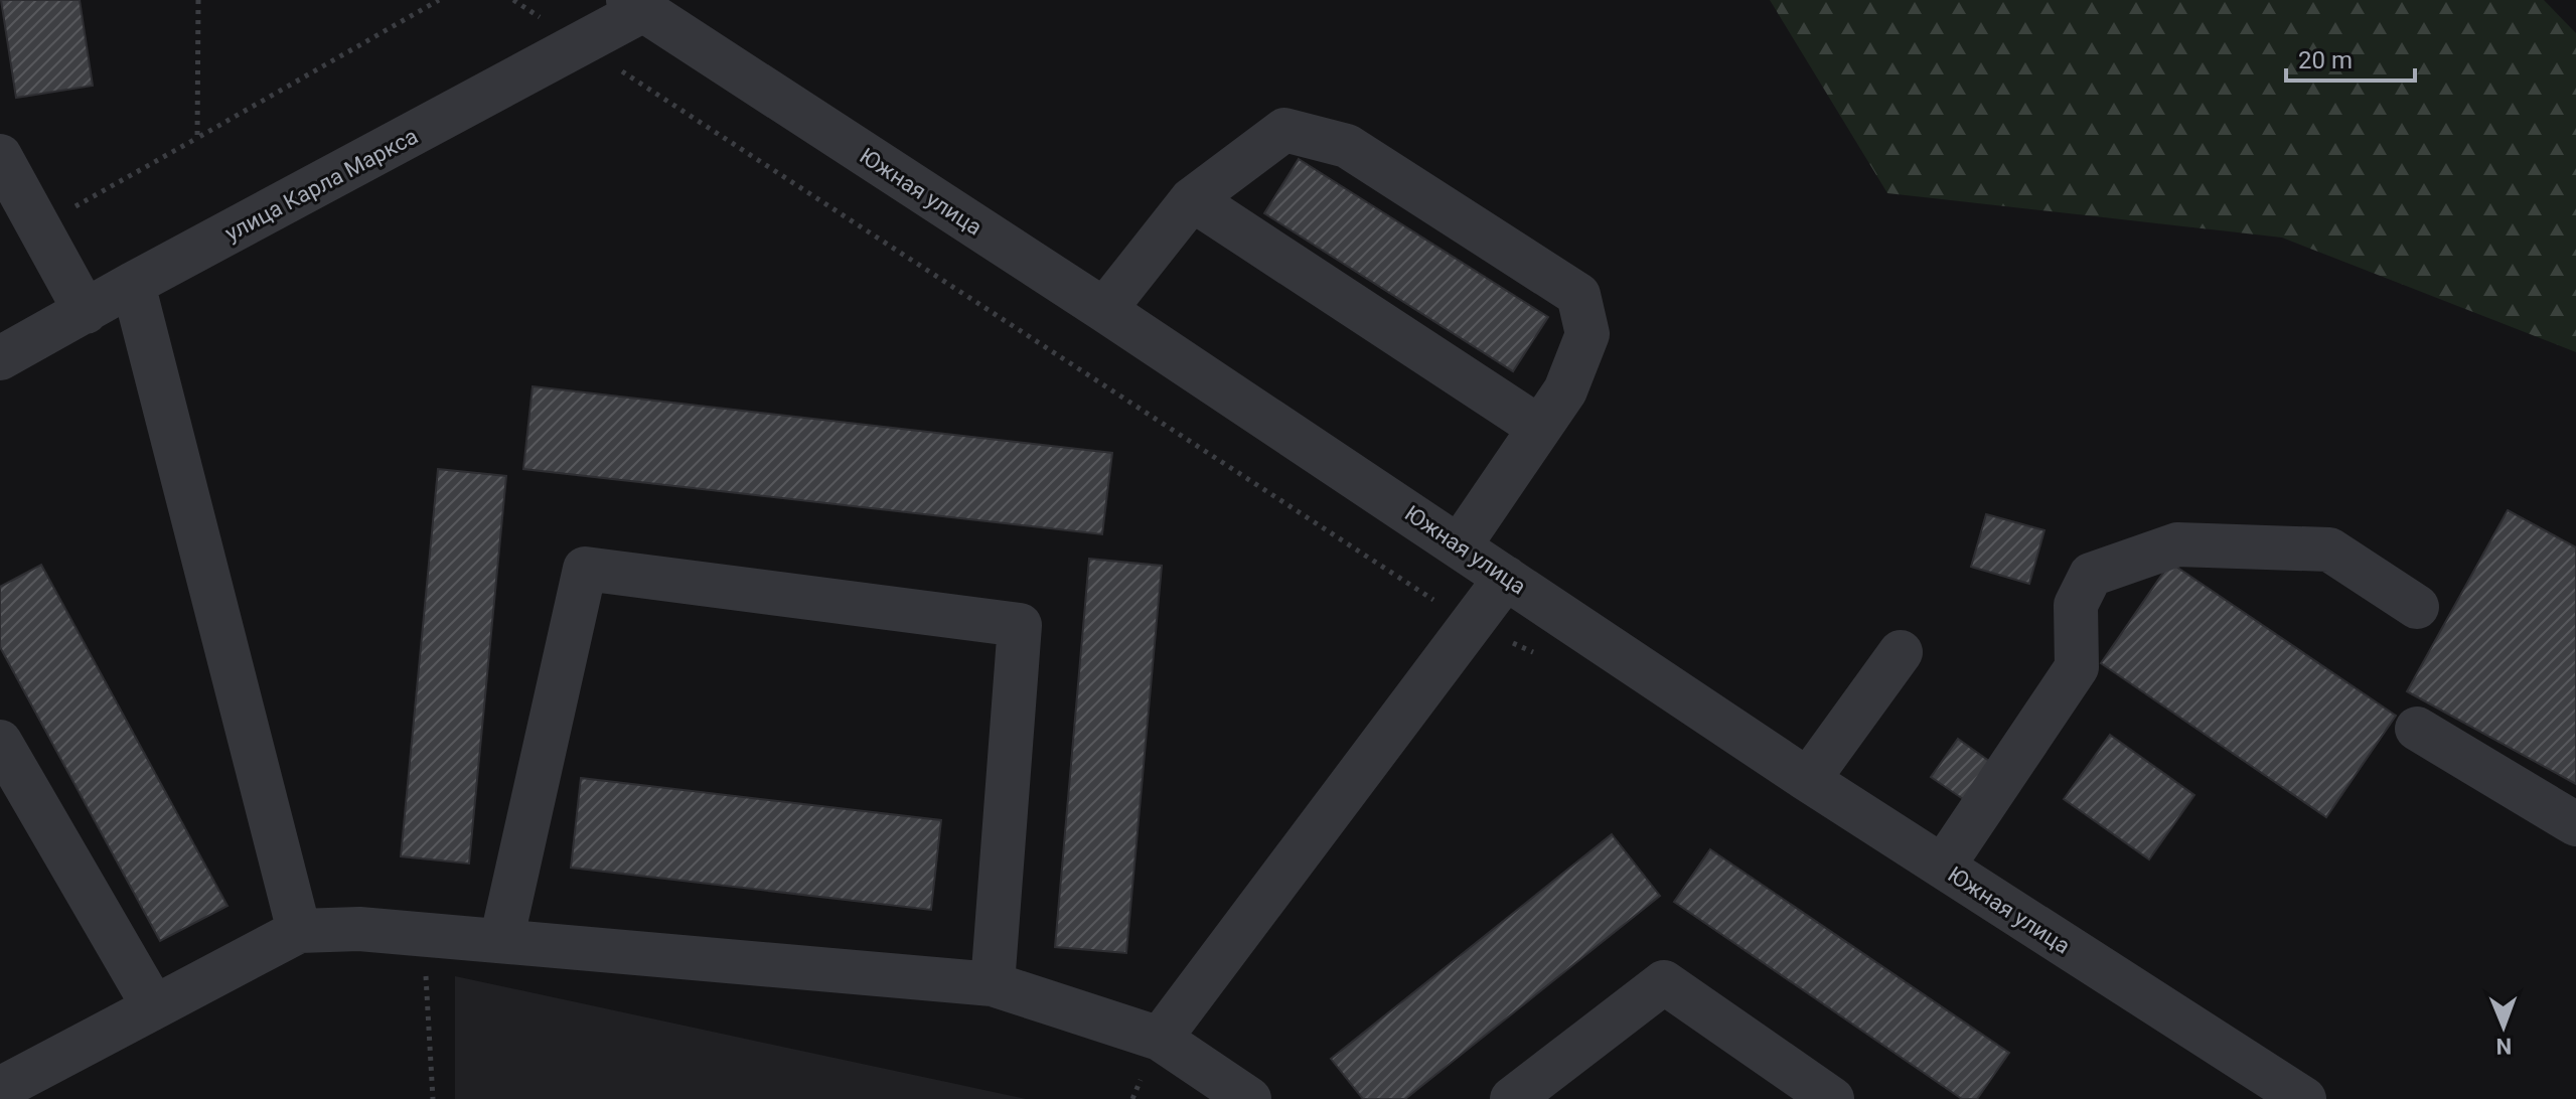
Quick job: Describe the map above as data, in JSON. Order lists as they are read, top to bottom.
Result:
{
  "streets": {
    "street": ["улица Карла Маркса", "Южная улица"]
  },
  "crossings": [
    ["улица Карла Маркса", "Южная улица"]
  ],
  "scale_bar": "20 m",
  "north": "bottom"
}
